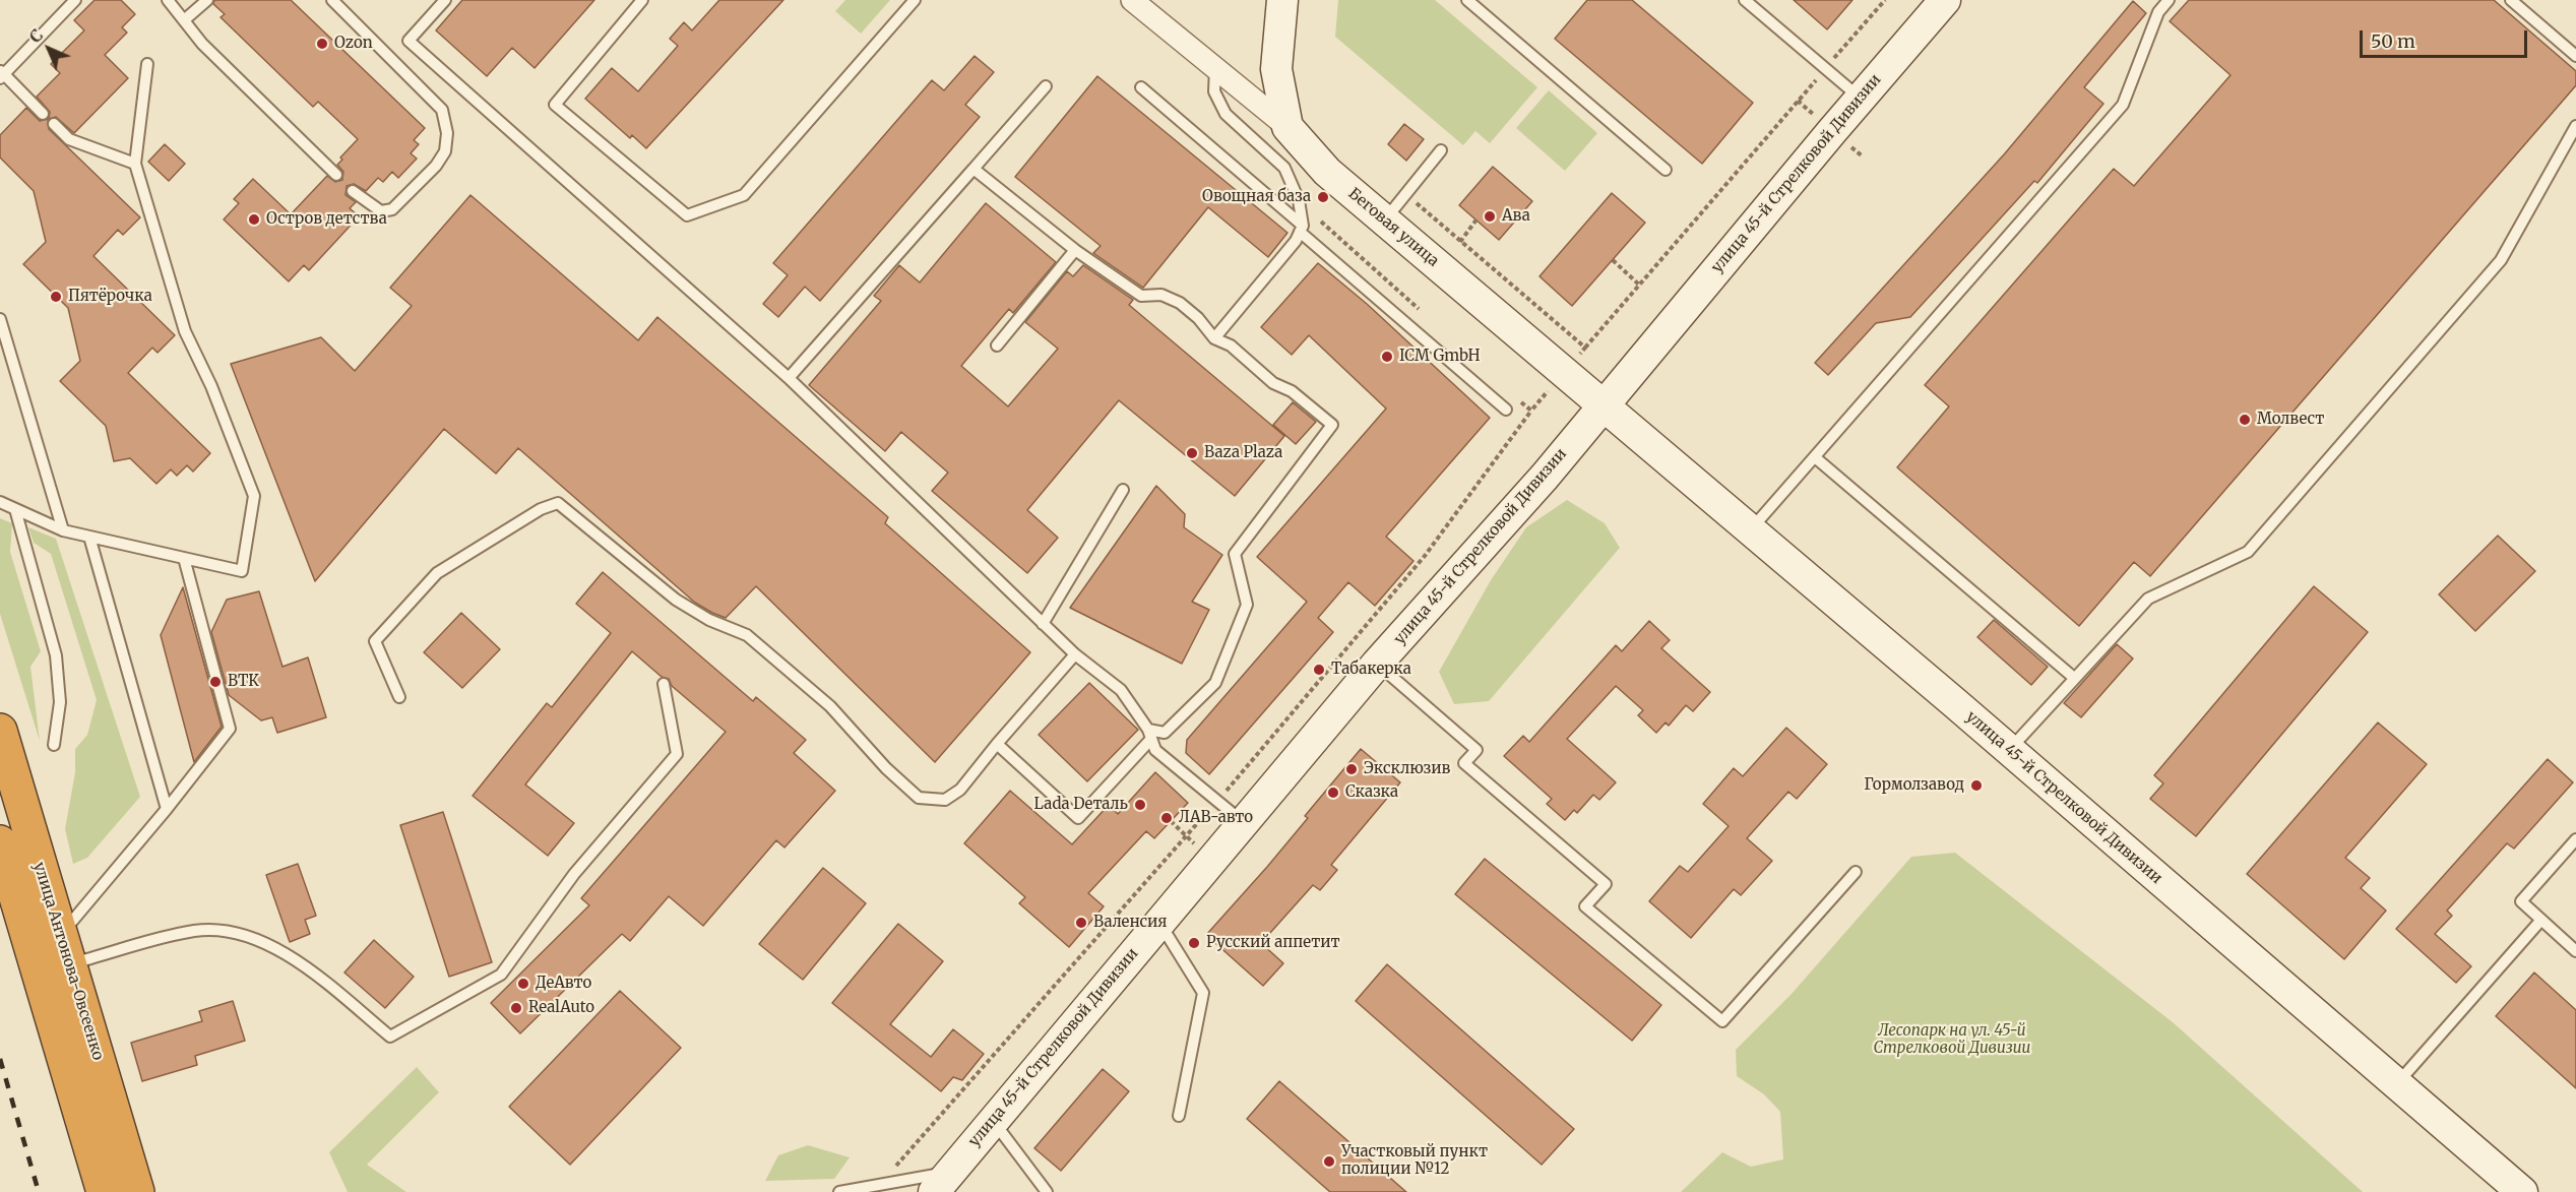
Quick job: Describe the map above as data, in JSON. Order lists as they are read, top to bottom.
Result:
{
  "streets": {
    "highway": ["улица Антонова-Овсеенко"],
    "street": ["улица 45-й Стрелковой Дивизии", "Беговая улица"]
  },
  "crossings": [
    ["улица 45-й Стрелковой Дивизии", "Беговая улица"]
  ],
  "parks": ["Лесопарк на ул. 45-й Стрелковой Дивизии"],
  "places": [
    "Ozon",
    "Овощная база",
    "Ава",
    "Остров детства",
    "Пятёрочка",
    "ICM GmbH",
    "Молвест",
    "Baza Plaza",
    "Табакерка",
    "ВТК",
    "Эксклюзив",
    "Гормолзавод",
    "Сказка",
    "Lada Dеталь",
    "ЛАВ-авто",
    "Валенсия",
    "Русский аппетит",
    "ДеАвто",
    "RealAuto",
    "Участковый пункт полиции №12"
  ],
  "scale_bar": "50 m",
  "north": "top left"
}
